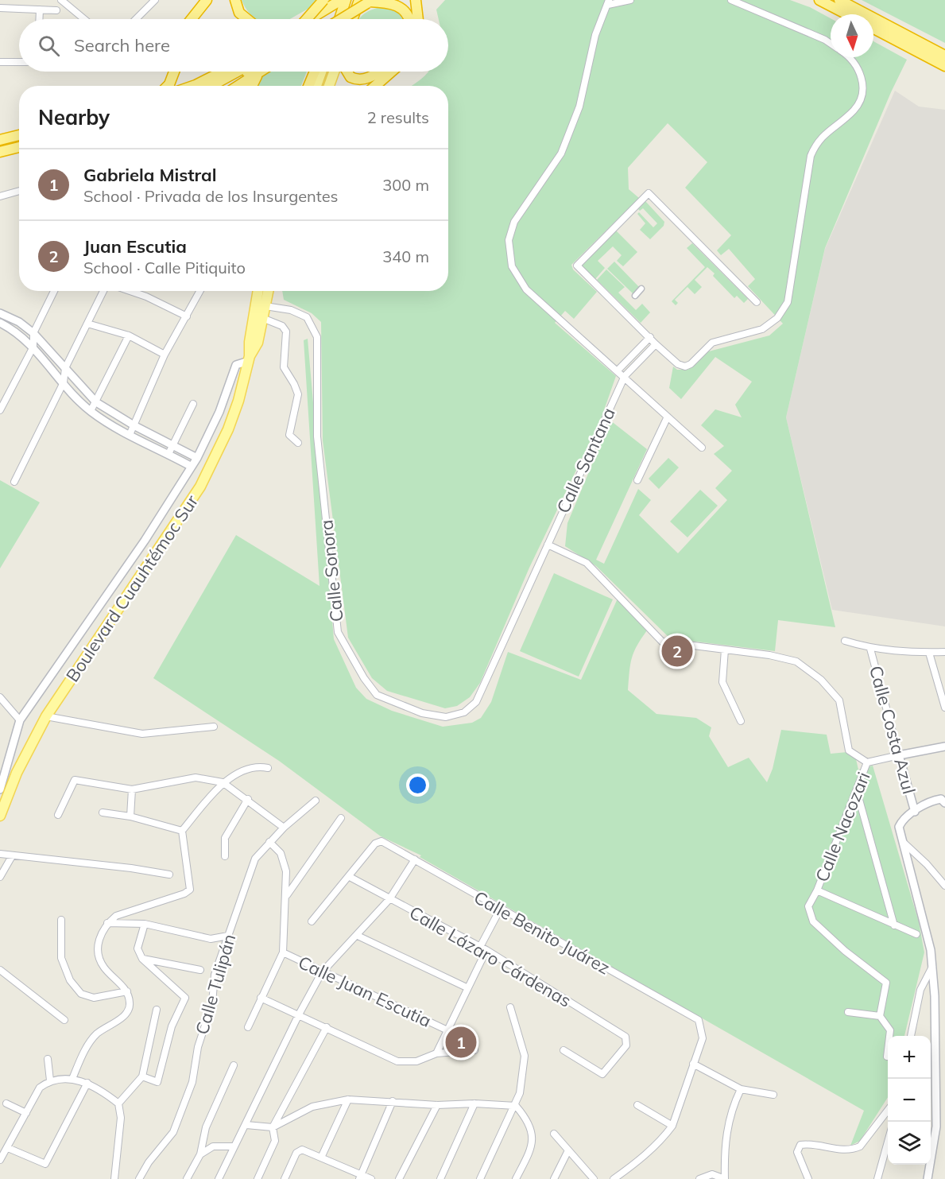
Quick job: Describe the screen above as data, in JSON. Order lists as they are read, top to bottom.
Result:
{
  "streets": {
    "main road": ["Boulevard Cuauhtémoc Sur"],
    "street": [
      "Calle Santana",
      "Calle Sonora",
      "Calle Costa Azul",
      "Calle Nacozari",
      "Calle Benito Juárez",
      "Calle Lázaro Cárdenas",
      "Calle Tulipán",
      "Calle Juan Escutia"
    ]
  },
  "crossings": [
    ["Calle Santana", "Calle Sonora"],
    ["Calle Sonora", "Boulevard Cuauhtémoc Sur"],
    ["Calle Benito Juárez", "Calle Lázaro Cárdenas"]
  ],
  "north": "bottom",
  "page": {
    "search": "Search here",
    "heading": ["Nearby", "2 results"],
    "list": [
      {
        "mark": "1",
        "name": "Gabriela Mistral",
        "note": "School · Privada de los Insurgentes",
        "value": "300 m"
      },
      {
        "mark": "2",
        "name": "Juan Escutia",
        "note": "School · Calle Pitiquito",
        "value": "340 m"
      }
    ],
    "pins": ["2", "1"],
    "map_buttons": ["+", "−"]
  }
}
